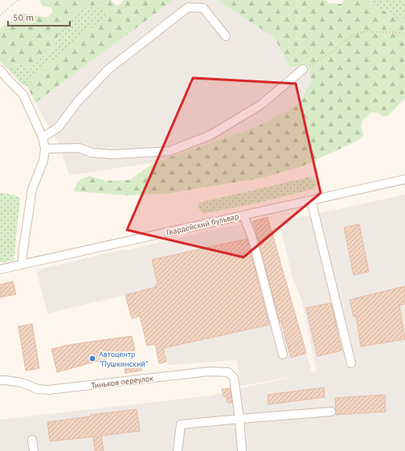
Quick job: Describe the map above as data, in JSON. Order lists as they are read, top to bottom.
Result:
{
  "streets": {
    "street": ["Гвардейский бульвар", "Тиньков переулок"]
  },
  "places": ["Автоцентр \"Пушкинский\""],
  "scale_bar": "50 m"
}
